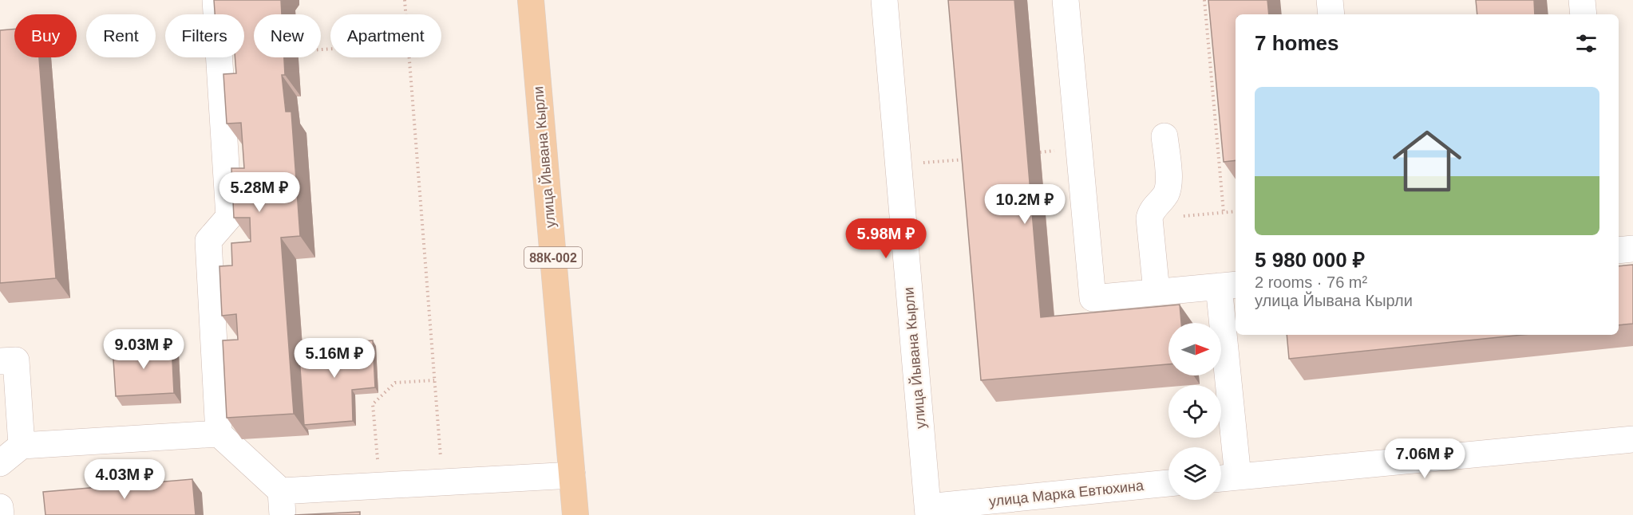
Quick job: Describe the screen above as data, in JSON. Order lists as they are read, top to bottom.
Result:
{
  "streets": {
    "main road": ["улица Йывана Кырли", "88К-002"],
    "street": ["улица Марка Евтюхина"]
  },
  "crossings": [
    ["улица Йывана Кырли", "улица Марка Евтюхина"]
  ],
  "north": "right",
  "page": {
    "chip": [
      "Buy",
      "Rent",
      "Filters",
      "New",
      "Apartment"
    ],
    "heading": "7 homes",
    "list": [
      {
        "name": "5 980 000 ₽",
        "note": "2 rooms · 76 m² · улица Йывана Кырли"
      }
    ],
    "price": [
      "5.28M ₽",
      "10.2M ₽",
      "5.98M ₽",
      "9.03M ₽",
      "5.16M ₽",
      "7.06M ₽",
      "4.03M ₽"
    ]
  }
}
